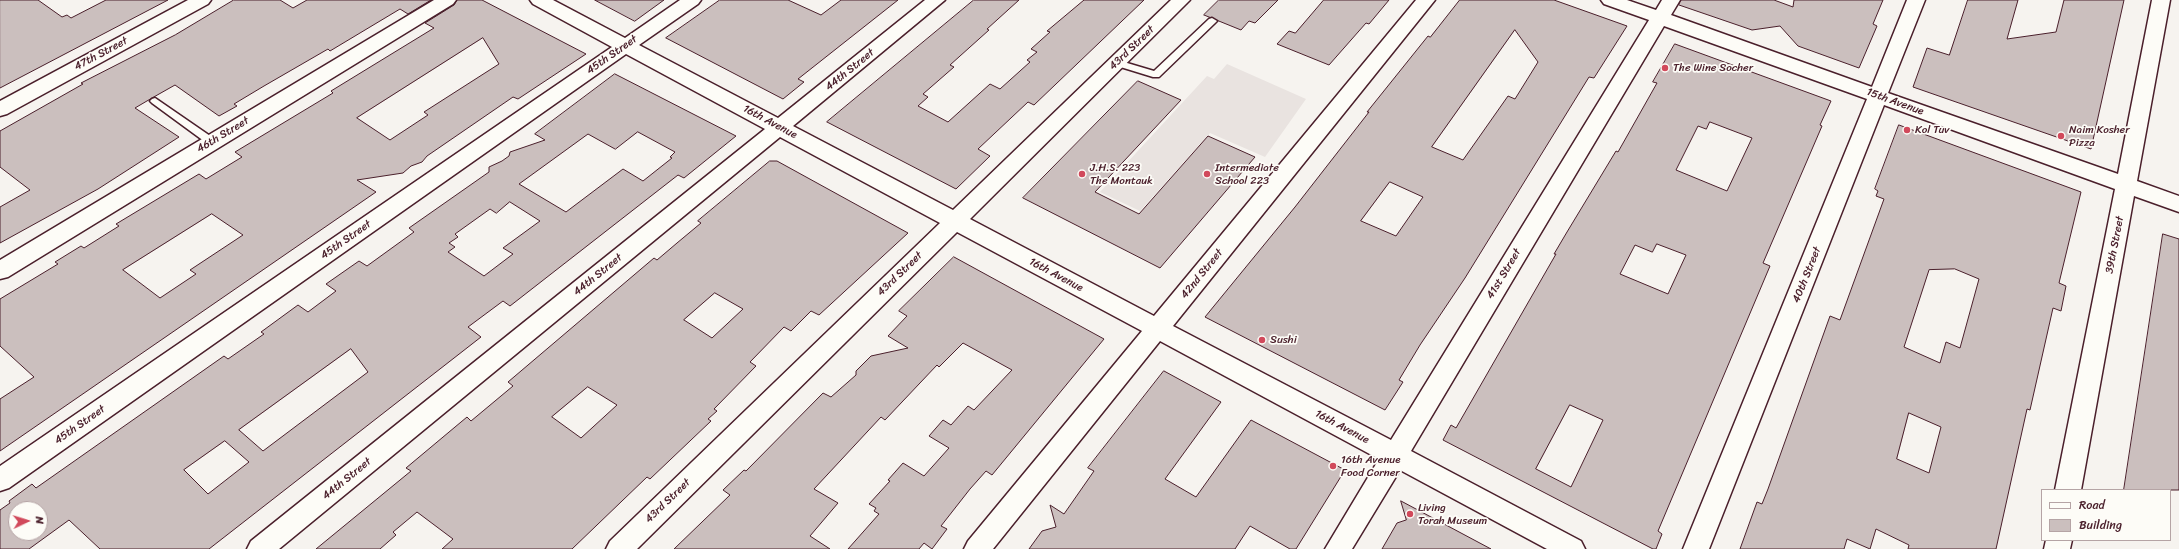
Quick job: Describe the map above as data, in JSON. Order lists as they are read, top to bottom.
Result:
{
  "streets": {
    "street": [
      "43rd Street",
      "47th Street",
      "45th Street",
      "44th Street",
      "15th Avenue",
      "16th Avenue",
      "46th Street",
      "39th Street",
      "42nd Street",
      "41st Street",
      "40th Street"
    ]
  },
  "crossings": [
    ["43rd Street", "16th Avenue"],
    ["45th Street", "16th Avenue"],
    ["44th Street", "16th Avenue"],
    ["15th Avenue", "39th Street"],
    ["15th Avenue", "41st Street"],
    ["15th Avenue", "40th Street"],
    ["16th Avenue", "42nd Street"],
    ["16th Avenue", "41st Street"]
  ],
  "places": [
    "The Wine Socher",
    "Kol Tuv",
    "Naim Kosher Pizza",
    "J.H.S. 223 The Montauk",
    "Intermediate School 223",
    "Sushi",
    "16th Avenue Food Corner",
    "Living Torah Museum"
  ],
  "legend": ["Road", "Building"],
  "north": "right"
}
